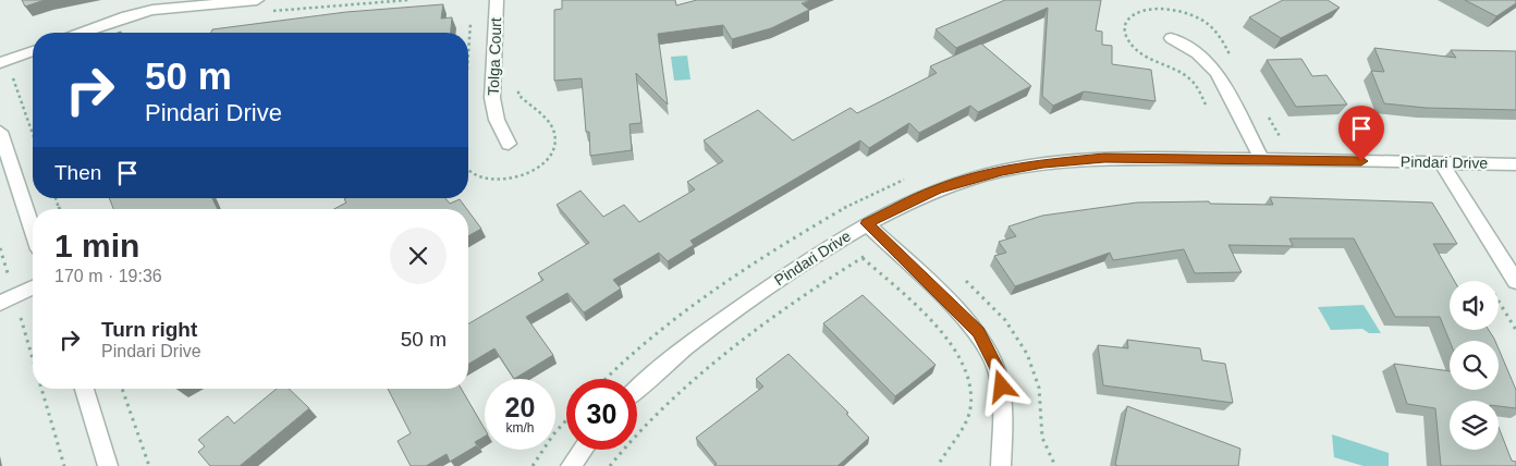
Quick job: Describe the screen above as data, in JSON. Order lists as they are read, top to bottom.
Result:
{
  "streets": {
    "street": ["Tolga Court", "Pindari Drive"]
  },
  "page": {
    "turn": ["50 m", "Pindari Drive"],
    "then": "Then",
    "heading": ["1 min", "170 m · 19:36"],
    "list": [
      {
        "name": "Turn right",
        "note": "Pindari Drive",
        "value": "50 m"
      }
    ],
    "speed": "20 km/h",
    "limit": "30"
  }
}
